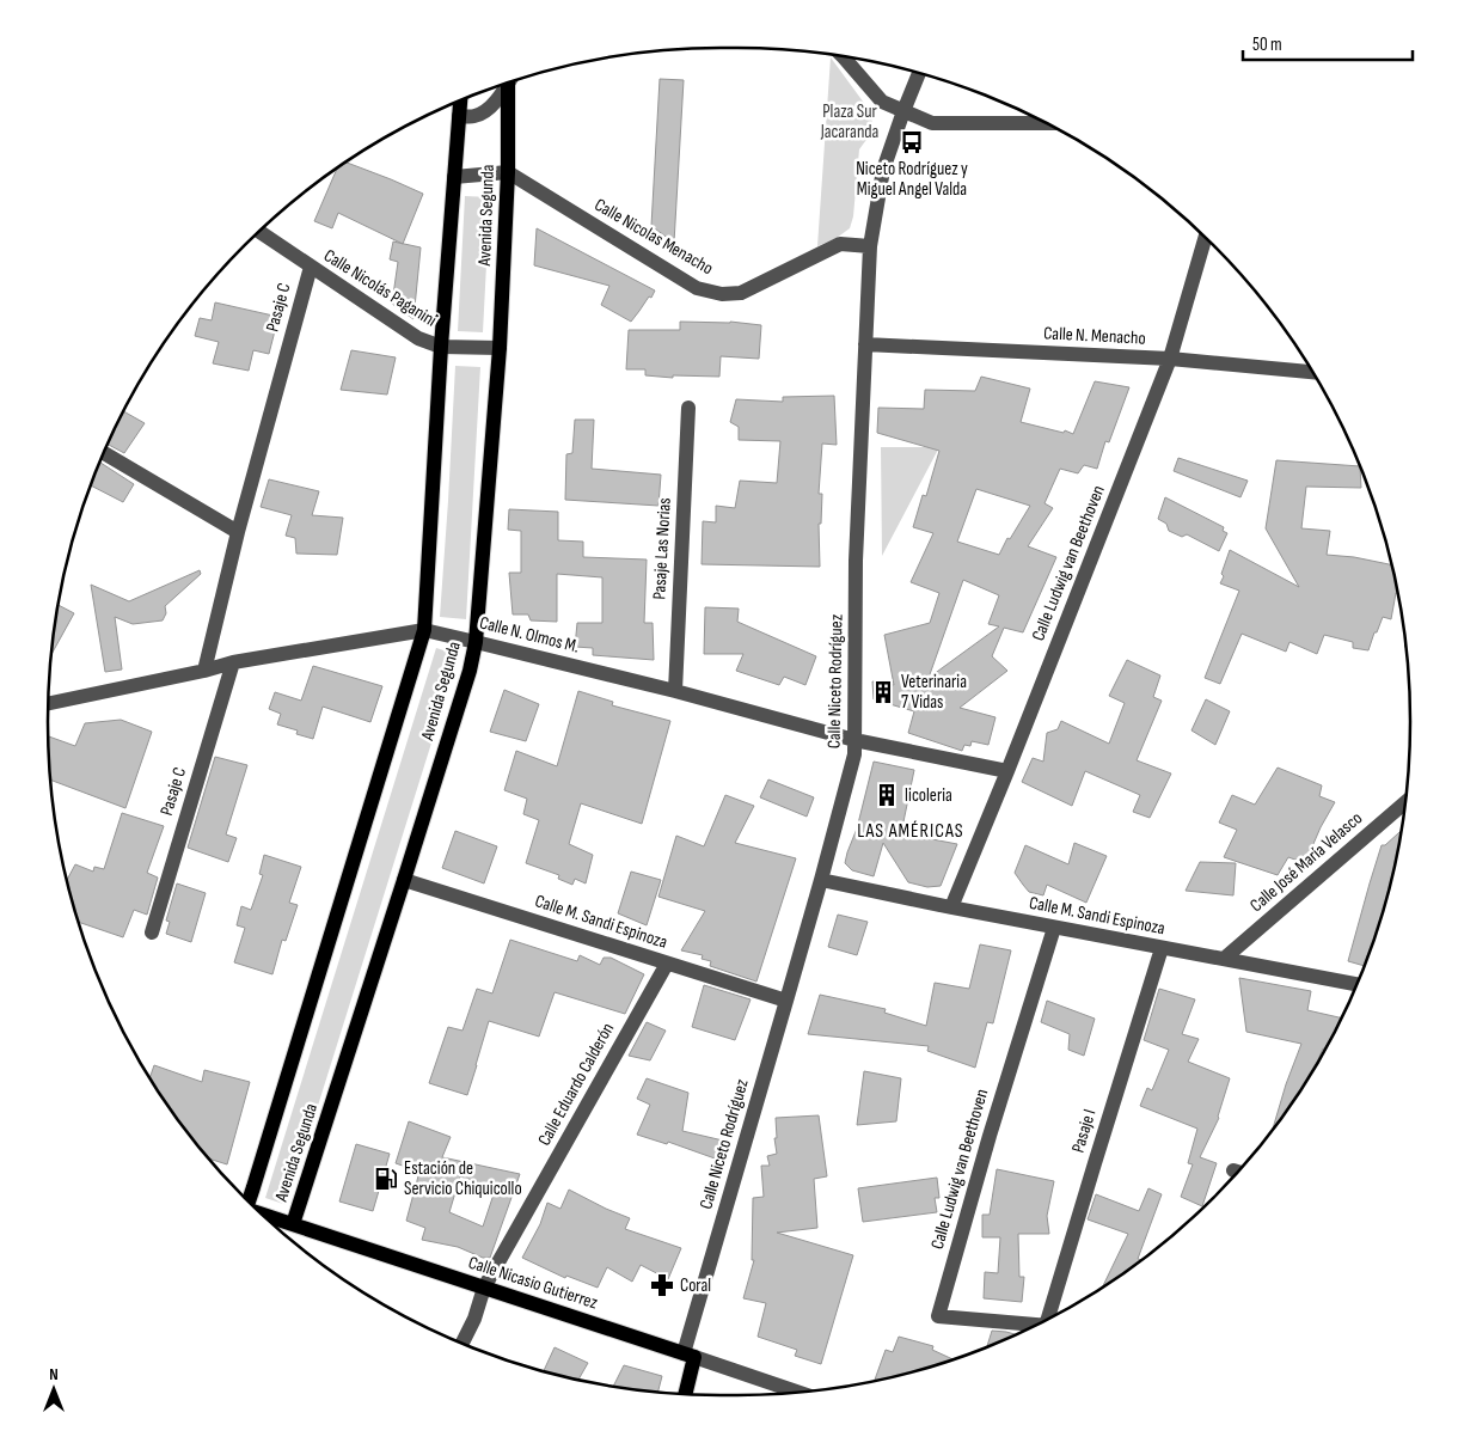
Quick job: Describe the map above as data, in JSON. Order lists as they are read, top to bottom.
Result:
{
  "streets": {
    "main road": ["Avenida Segunda", "Calle Niceto Rodríguez", "Calle Nicasio Gutierrez"],
    "street": [
      "Calle Nicolas Menacho",
      "Calle Nicolás Paganini",
      "Pasaje C",
      "Calle N. Menacho",
      "Pasaje Las Norias",
      "Calle Ludwig van Beethoven",
      "Calle N. Olmos M.",
      "Calle José María Velasco",
      "Calle M. Sandi Espinoza",
      "Calle Eduardo Calderón",
      "Pasaje I"
    ]
  },
  "crossings": [
    ["Avenida Segunda", "Calle Nicolas Menacho"],
    ["Avenida Segunda", "Calle Nicolás Paganini"],
    ["Avenida Segunda", "Calle N. Olmos M."],
    ["Avenida Segunda", "Calle M. Sandi Espinoza"],
    ["Avenida Segunda", "Calle Nicasio Gutierrez"],
    ["Calle Nicolas Menacho", "Calle Niceto Rodríguez"],
    ["Calle Nicolás Paganini", "Pasaje C"],
    ["Pasaje C", "Calle N. Olmos M."],
    ["Calle N. Menacho", "Calle Ludwig van Beethoven"],
    ["Calle N. Menacho", "Calle Niceto Rodríguez"],
    ["Pasaje Las Norias", "Calle N. Olmos M."],
    ["Calle Ludwig van Beethoven", "Calle N. Olmos M."],
    ["Calle Ludwig van Beethoven", "Calle M. Sandi Espinoza"],
    ["Calle N. Olmos M.", "Calle Niceto Rodríguez"],
    ["Calle Niceto Rodríguez", "Calle M. Sandi Espinoza"],
    ["Calle Niceto Rodríguez", "Calle Nicasio Gutierrez"],
    ["Calle José María Velasco", "Calle M. Sandi Espinoza"],
    ["Calle M. Sandi Espinoza", "Calle Eduardo Calderón"],
    ["Calle M. Sandi Espinoza", "Pasaje I"],
    ["Calle Eduardo Calderón", "Calle Nicasio Gutierrez"]
  ],
  "districts": ["LAS AMÉRICAS"],
  "parks": ["Plaza Sur Jacaranda"],
  "places": {
    "bus stop": ["Niceto Rodríguez y Miguel Angel Valda"],
    "building": ["Veterinaria 7 Vidas", "licoleria"],
    "fuel station": ["Estación de Servicio Chiquicollo"],
    "pharmacy": ["Coral"]
  },
  "scale_bar": "50 m",
  "north": "top"
}
